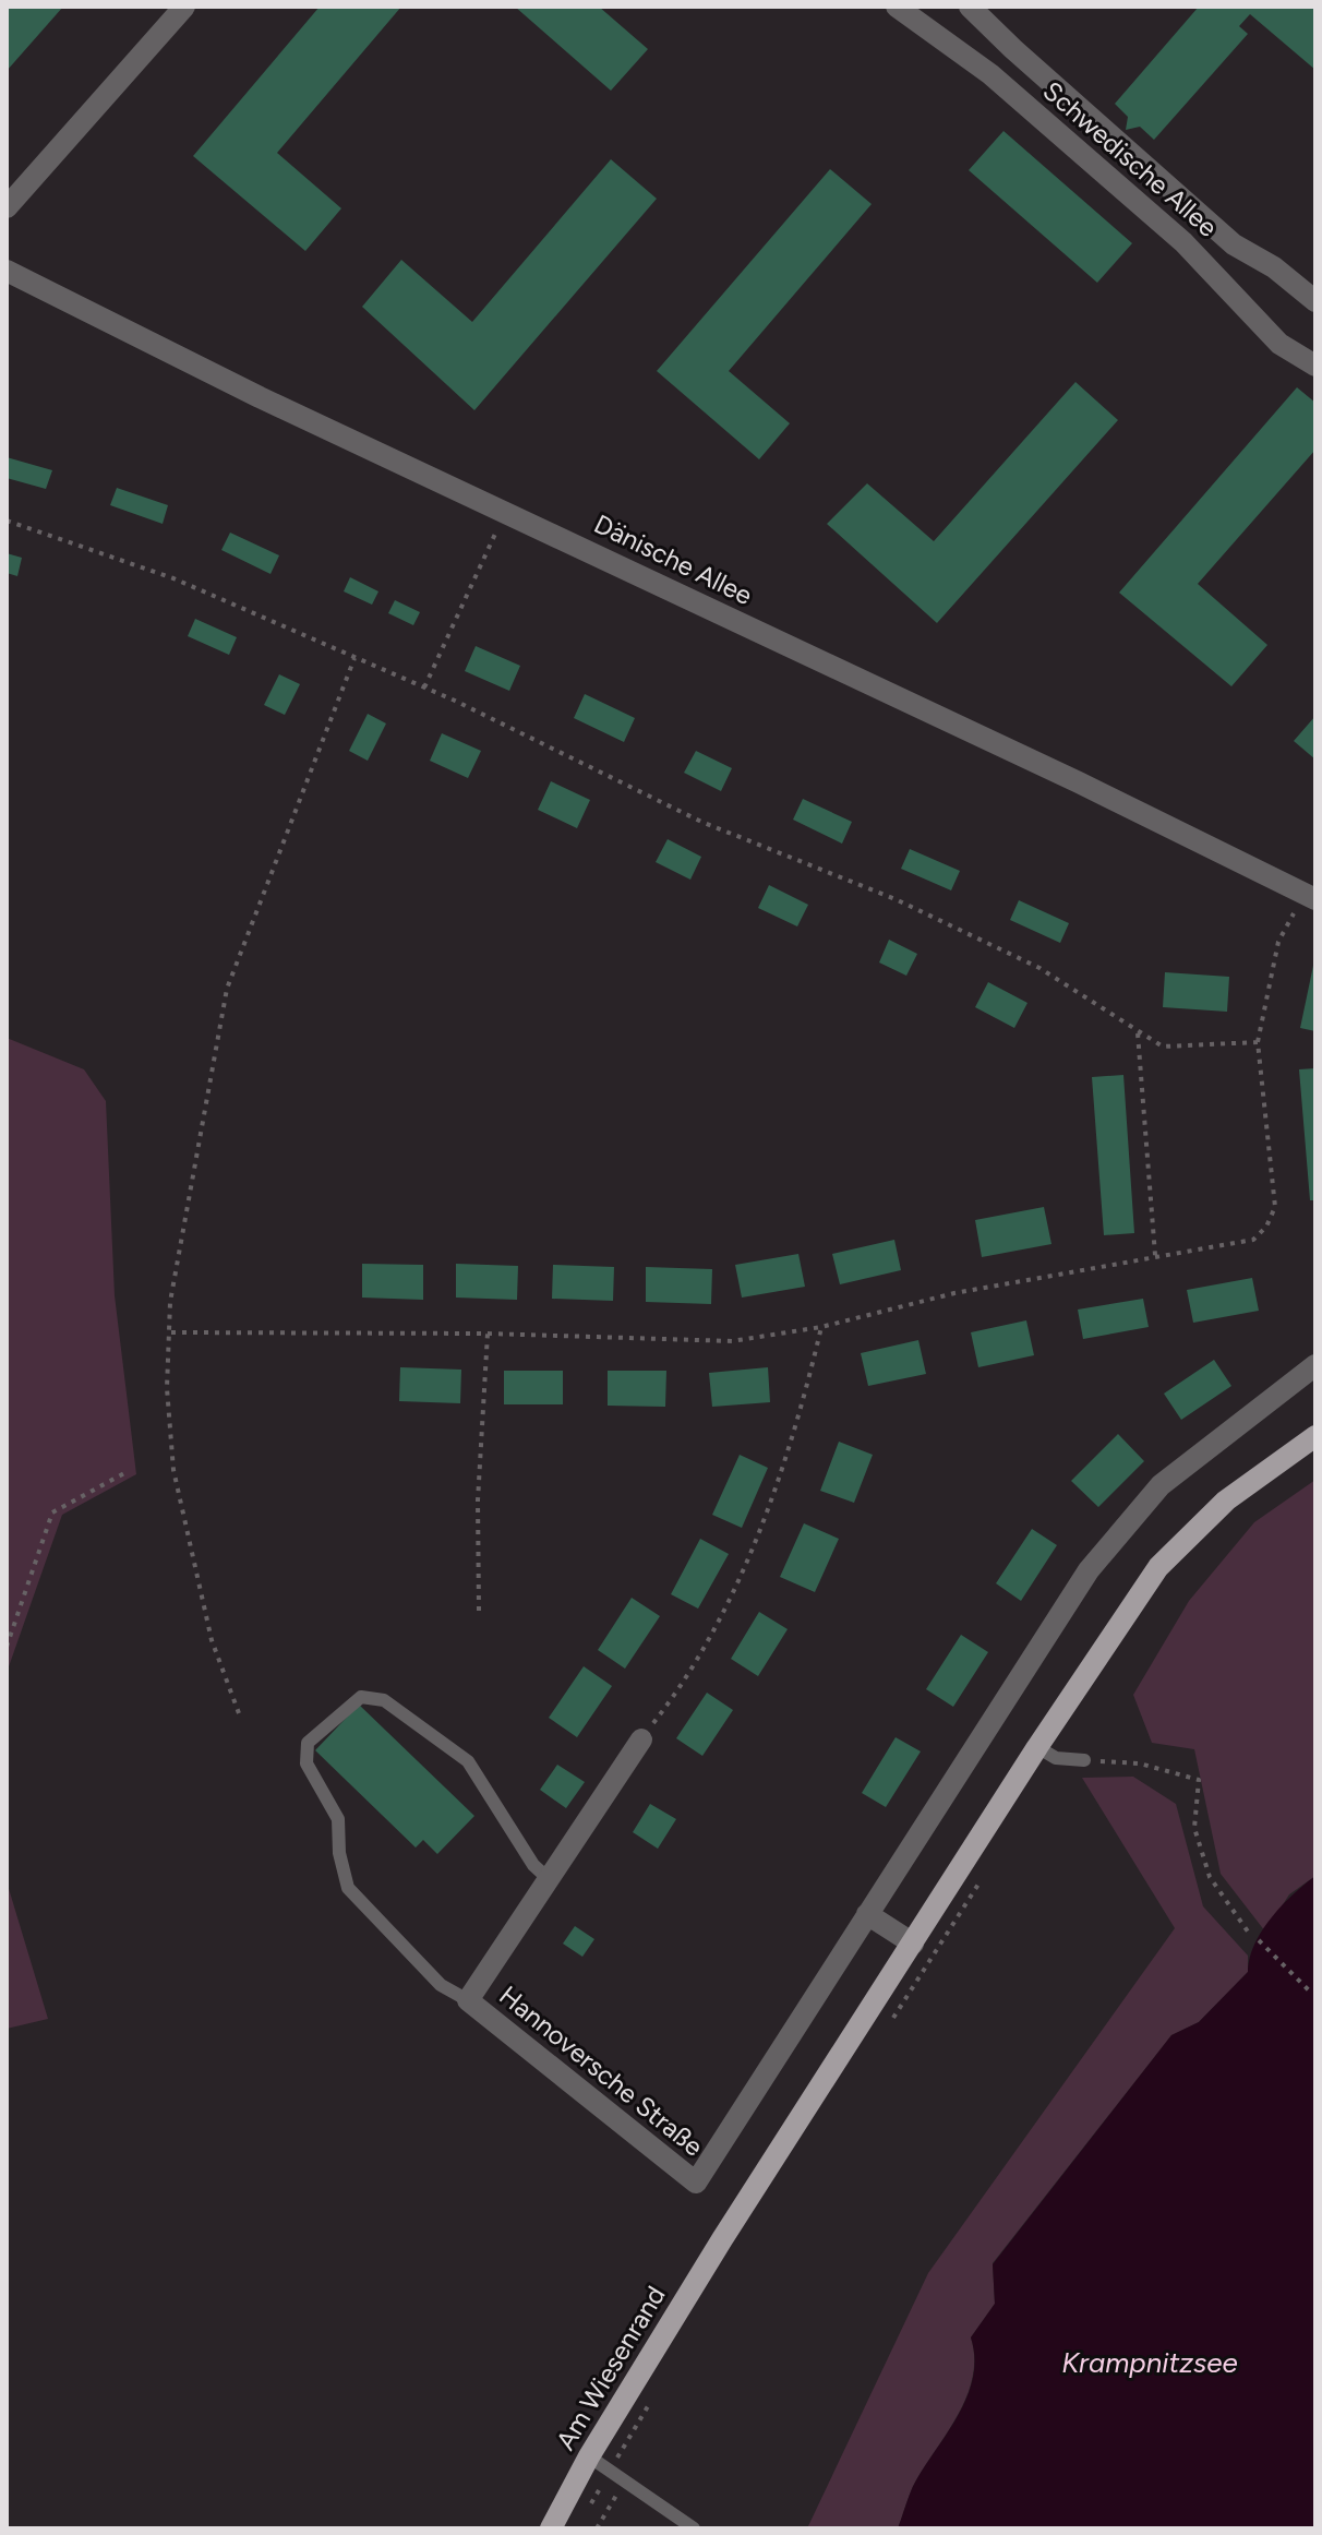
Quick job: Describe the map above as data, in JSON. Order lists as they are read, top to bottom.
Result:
{
  "streets": {
    "main road": ["Am Wiesenrand"],
    "street": ["Schwedische Allee", "Dänische Allee", "Hannoversche Straße"]
  },
  "water": ["Krampnitzsee"]
}
